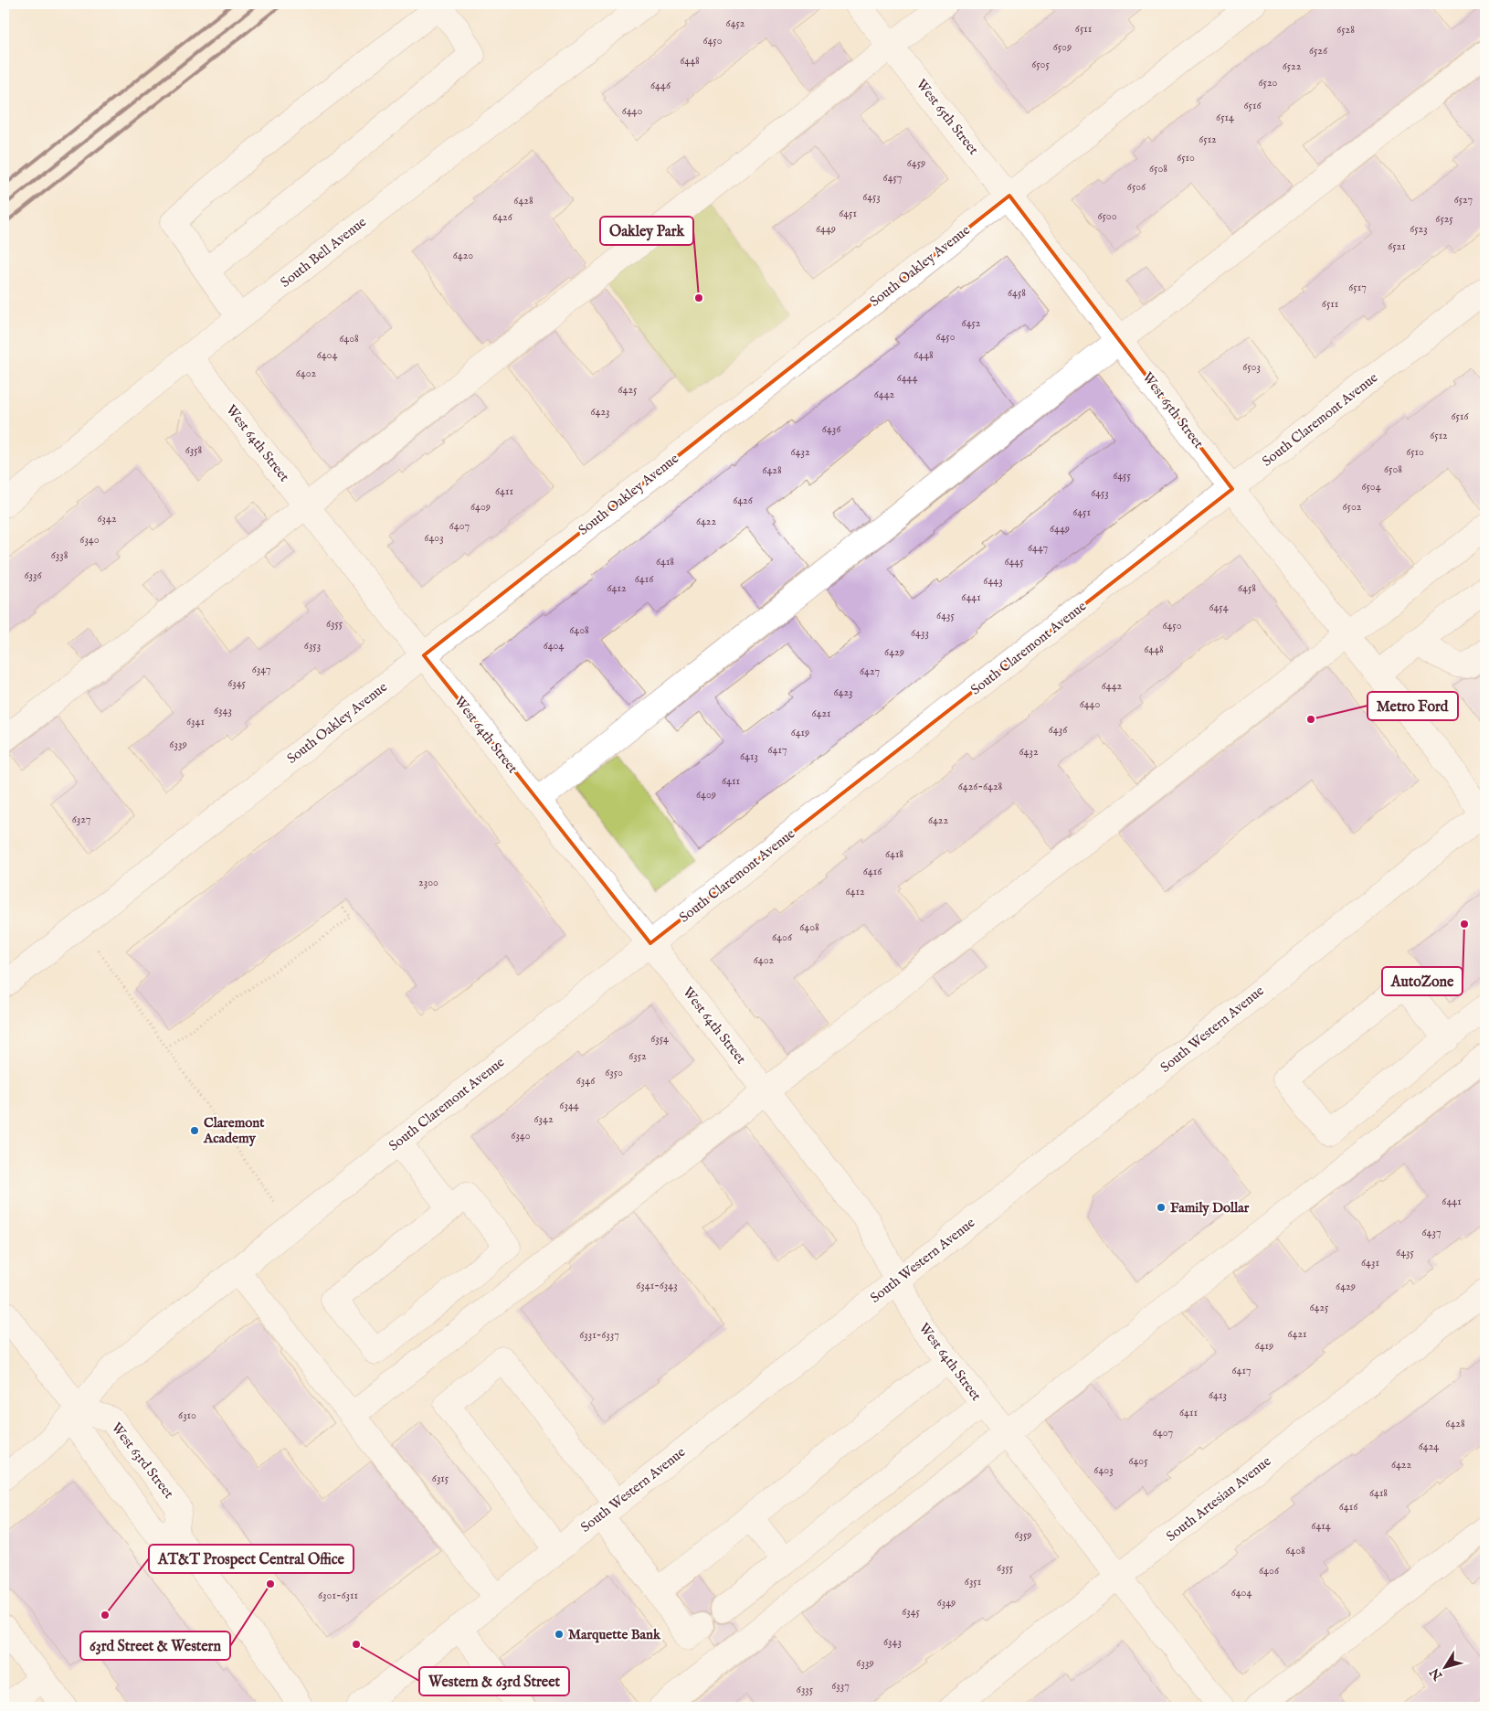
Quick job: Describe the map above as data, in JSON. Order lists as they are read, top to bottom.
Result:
{
  "streets": {
    "street": [
      "West 65th Street",
      "South Bell Avenue",
      "South Oakley Avenue",
      "South Claremont Avenue",
      "West 64th Street",
      "South Western Avenue",
      "West 63rd Street",
      "South Artesian Avenue"
    ]
  },
  "crossings": [
    ["West 65th Street", "South Oakley Avenue"],
    ["West 65th Street", "South Claremont Avenue"],
    ["West 65th Street", "South Western Avenue"],
    ["South Bell Avenue", "West 64th Street"],
    ["South Oakley Avenue", "West 64th Street"],
    ["South Claremont Avenue", "West 64th Street"],
    ["South Claremont Avenue", "West 63rd Street"],
    ["West 64th Street", "South Western Avenue"],
    ["West 64th Street", "South Artesian Avenue"]
  ],
  "places": [
    "Oakley Park",
    "Metro Ford",
    "AutoZone",
    "Claremont Academy",
    "Family Dollar",
    "63rd Street & Western",
    "AT&T Prospect Central Office",
    "Marquette Bank",
    "Western & 63rd Street"
  ],
  "house_numbers": [
    "6452",
    "6511",
    "6528",
    "6450",
    "6509",
    "6526",
    "6448",
    "6505",
    "6522",
    "6520",
    "6446",
    "6516",
    "6440",
    "6514",
    "6512",
    "6510",
    "6459",
    "6508",
    "6457",
    "6506",
    "6453",
    "6527",
    "6428",
    "6451",
    "6500",
    "6426",
    "6525",
    "6449",
    "6523",
    "6521",
    "6420",
    "6517",
    "6458",
    "6511",
    "6452",
    "6450",
    "6408",
    "6404",
    "6448",
    "6503",
    "6402",
    "6444",
    "6425",
    "6442",
    "6423",
    "6516",
    "6436",
    "6512",
    "6358",
    "6432",
    "6510",
    "6508",
    "6428",
    "6455",
    "6504",
    "6411",
    "6453",
    "6426",
    "6409",
    "6502",
    "6451",
    "6342",
    "6422",
    "6407",
    "6449",
    "6403",
    "6340",
    "6447",
    "6338",
    "6418",
    "6445",
    "6336",
    "6416",
    "6443",
    "6412",
    "6458",
    "6441",
    "6454",
    "6435",
    "6355",
    "6450",
    "6408",
    "6433",
    "6353",
    "6404",
    "6448",
    "6429",
    "6347",
    "6427",
    "6345",
    "6442",
    "6423",
    "6440",
    "6343",
    "6421",
    "6341",
    "6436",
    "6419",
    "6339",
    "6417",
    "6432",
    "6413",
    "6411",
    "6426-6428",
    "6409",
    "6327",
    "6422",
    "6418",
    "6416",
    "2300",
    "6412",
    "6408",
    "6406",
    "6402",
    "6354",
    "6352",
    "6350",
    "6346",
    "6344",
    "6342",
    "6340",
    "6441",
    "6437",
    "6435",
    "6431",
    "6341-6343",
    "6429",
    "6425",
    "6421",
    "6331-6337",
    "6419",
    "6417",
    "6413",
    "6411",
    "6310",
    "6428",
    "6407",
    "6424",
    "6405",
    "6422",
    "6403",
    "6315",
    "6418",
    "6416",
    "6414",
    "6359",
    "6408",
    "6355",
    "6406",
    "6351",
    "6404",
    "6301-6311",
    "6349",
    "6345",
    "6343",
    "6339",
    "6337",
    "6335"
  ],
  "north": "bottom left"
}
